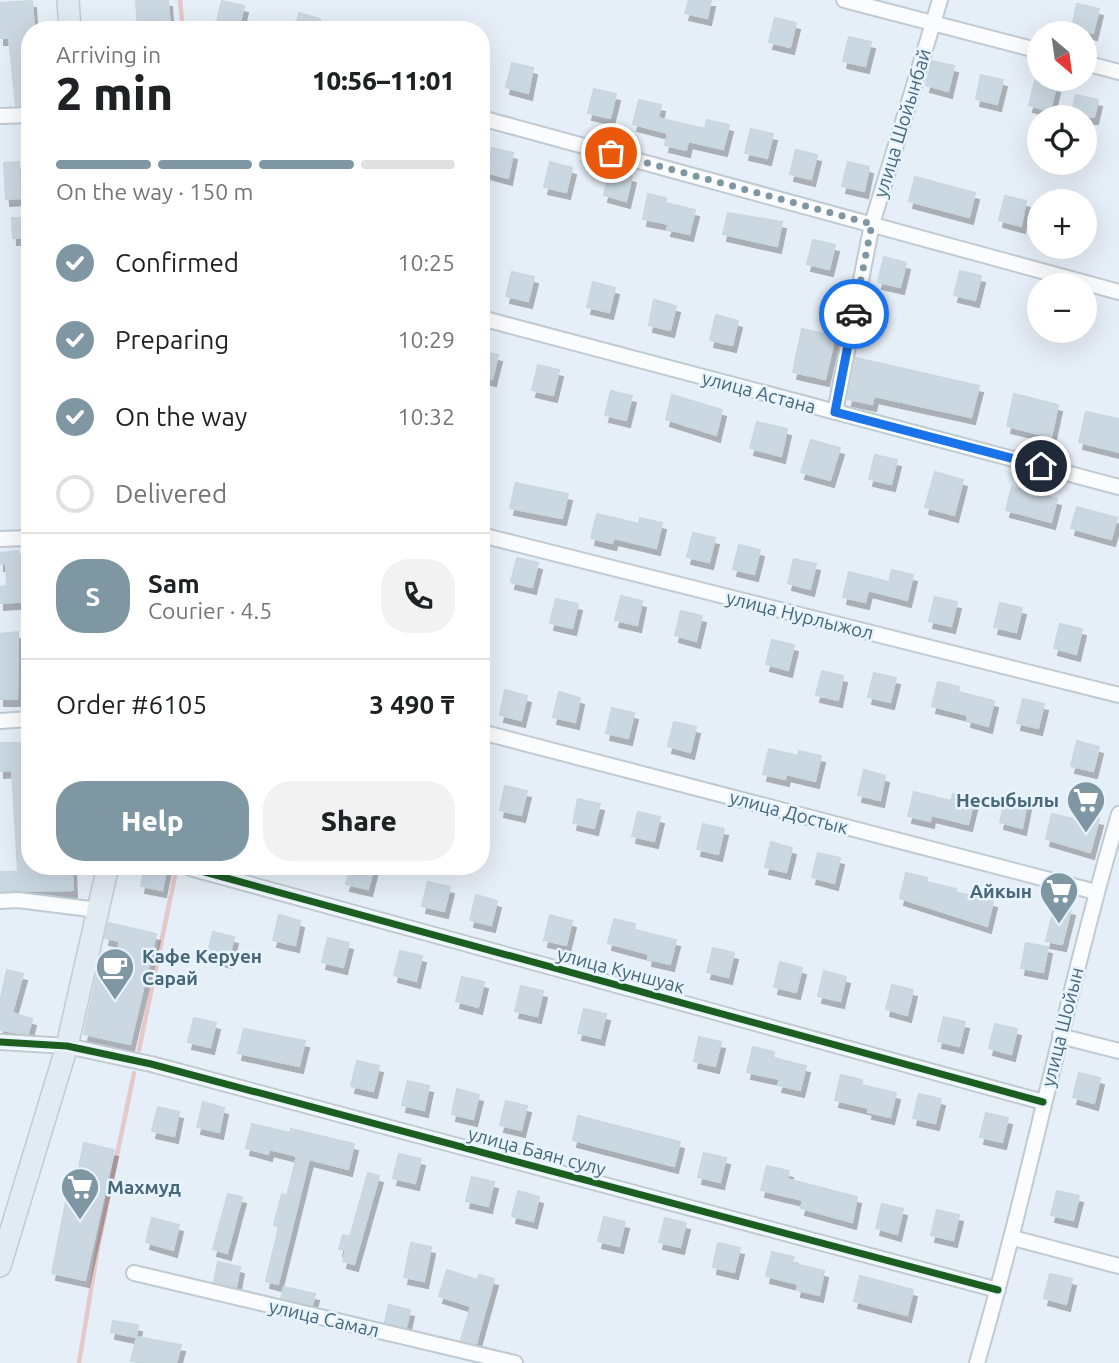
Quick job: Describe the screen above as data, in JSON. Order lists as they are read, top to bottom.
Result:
{
  "streets": {
    "street": [
      "улица Шойынбай",
      "улица Астана",
      "улица Нурлыжол",
      "улица Достык",
      "улица Куншуак",
      "улица Шойын",
      "улица Баян сулу",
      "улица Самал"
    ]
  },
  "crossings": [
    ["улица Шойынбай", "улица Астана"],
    ["улица Достык", "улица Шойын"],
    ["улица Куншуак", "улица Шойын"],
    ["улица Шойын", "улица Баян сулу"]
  ],
  "places": {
    "supermarket": ["Несыбылы", "Айкын", "Махмуд"],
    "cafe": ["Кафе Керуен Сарай"]
  },
  "north": "bottom right",
  "page": {
    "map_buttons": ["+", "−"],
    "heading": ["2 min", "Arriving in", "10:56–11:01"],
    "panel": [
      "Sam",
      "Courier · 4.5",
      "Order #6105",
      "3 490 ₸"
    ],
    "bar": "On the way · 150 m",
    "list": [
      ["Confirmed", "10:25"],
      ["Preparing", "10:29"],
      ["On the way", "10:32"],
      "Delivered"
    ],
    "round": "S",
    "buttons": ["Help", "Share"]
  }
}
